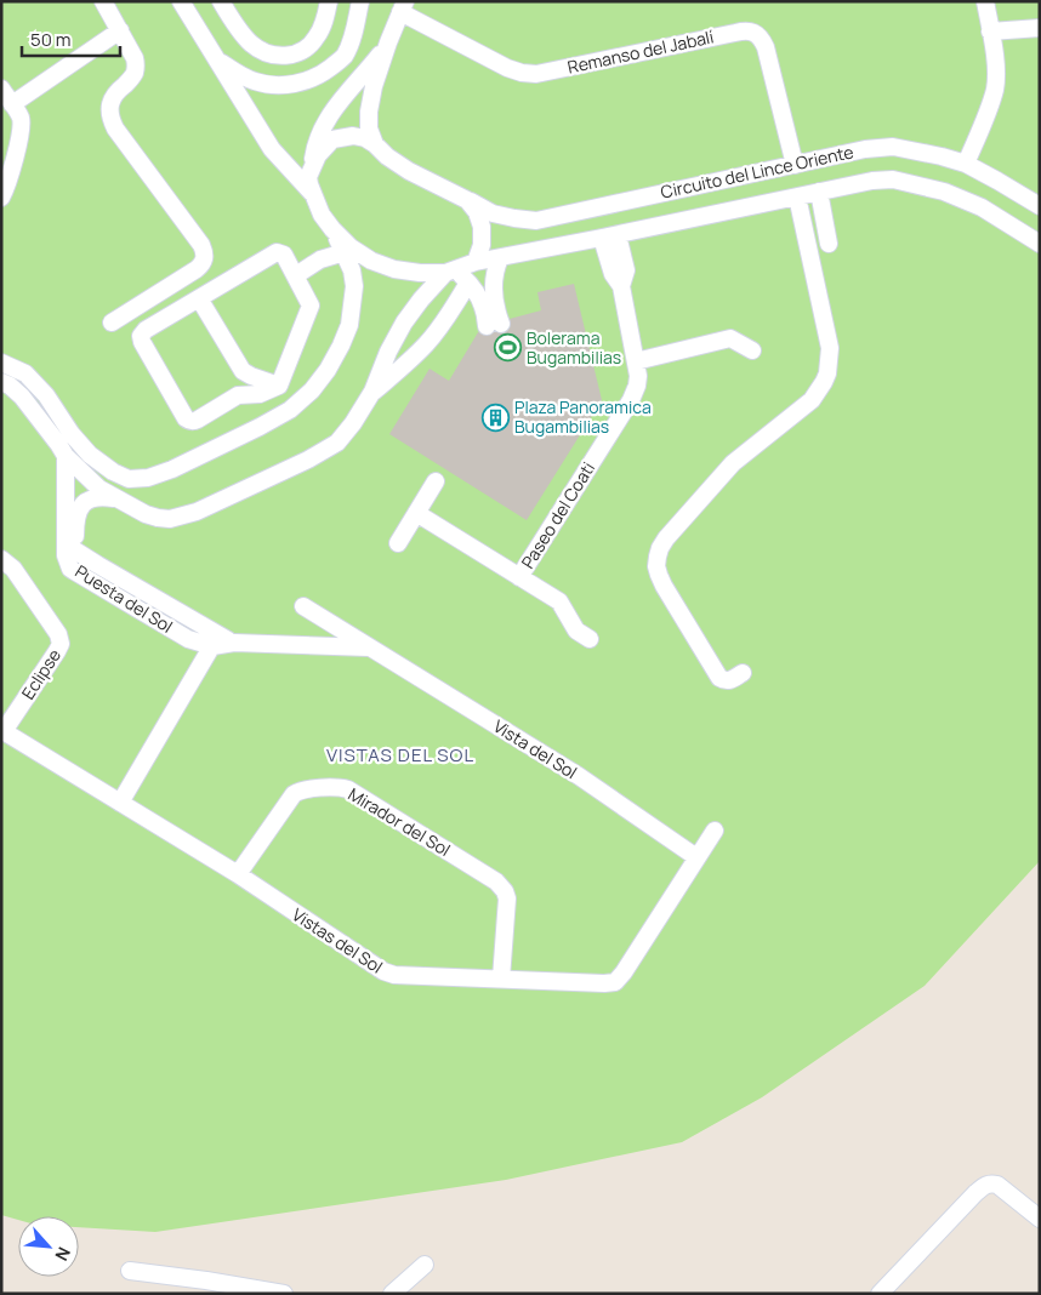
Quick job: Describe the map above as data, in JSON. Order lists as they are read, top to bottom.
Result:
{
  "streets": {
    "street": [
      "Remanso del Jabalí",
      "Circuito del Lince Oriente",
      "Paseo del Coati",
      "Puesta del Sol",
      "Eclipse",
      "Vista del Sol",
      "Mirador del Sol",
      "Vistas del Sol"
    ]
  },
  "crossings": [
    ["Remanso del Jabalí", "Circuito del Lince Oriente"],
    ["Circuito del Lince Oriente", "Paseo del Coati"],
    ["Puesta del Sol", "Vista del Sol"],
    ["Eclipse", "Vistas del Sol"],
    ["Vista del Sol", "Vistas del Sol"],
    ["Mirador del Sol", "Vistas del Sol"]
  ],
  "districts": ["VISTAS DEL SOL"],
  "places": {
    "sports": ["Bolerama Bugambilias"],
    "building": ["Plaza Panoramica Bugambilias"]
  },
  "scale_bar": "50 m",
  "north": "bottom right"
}
